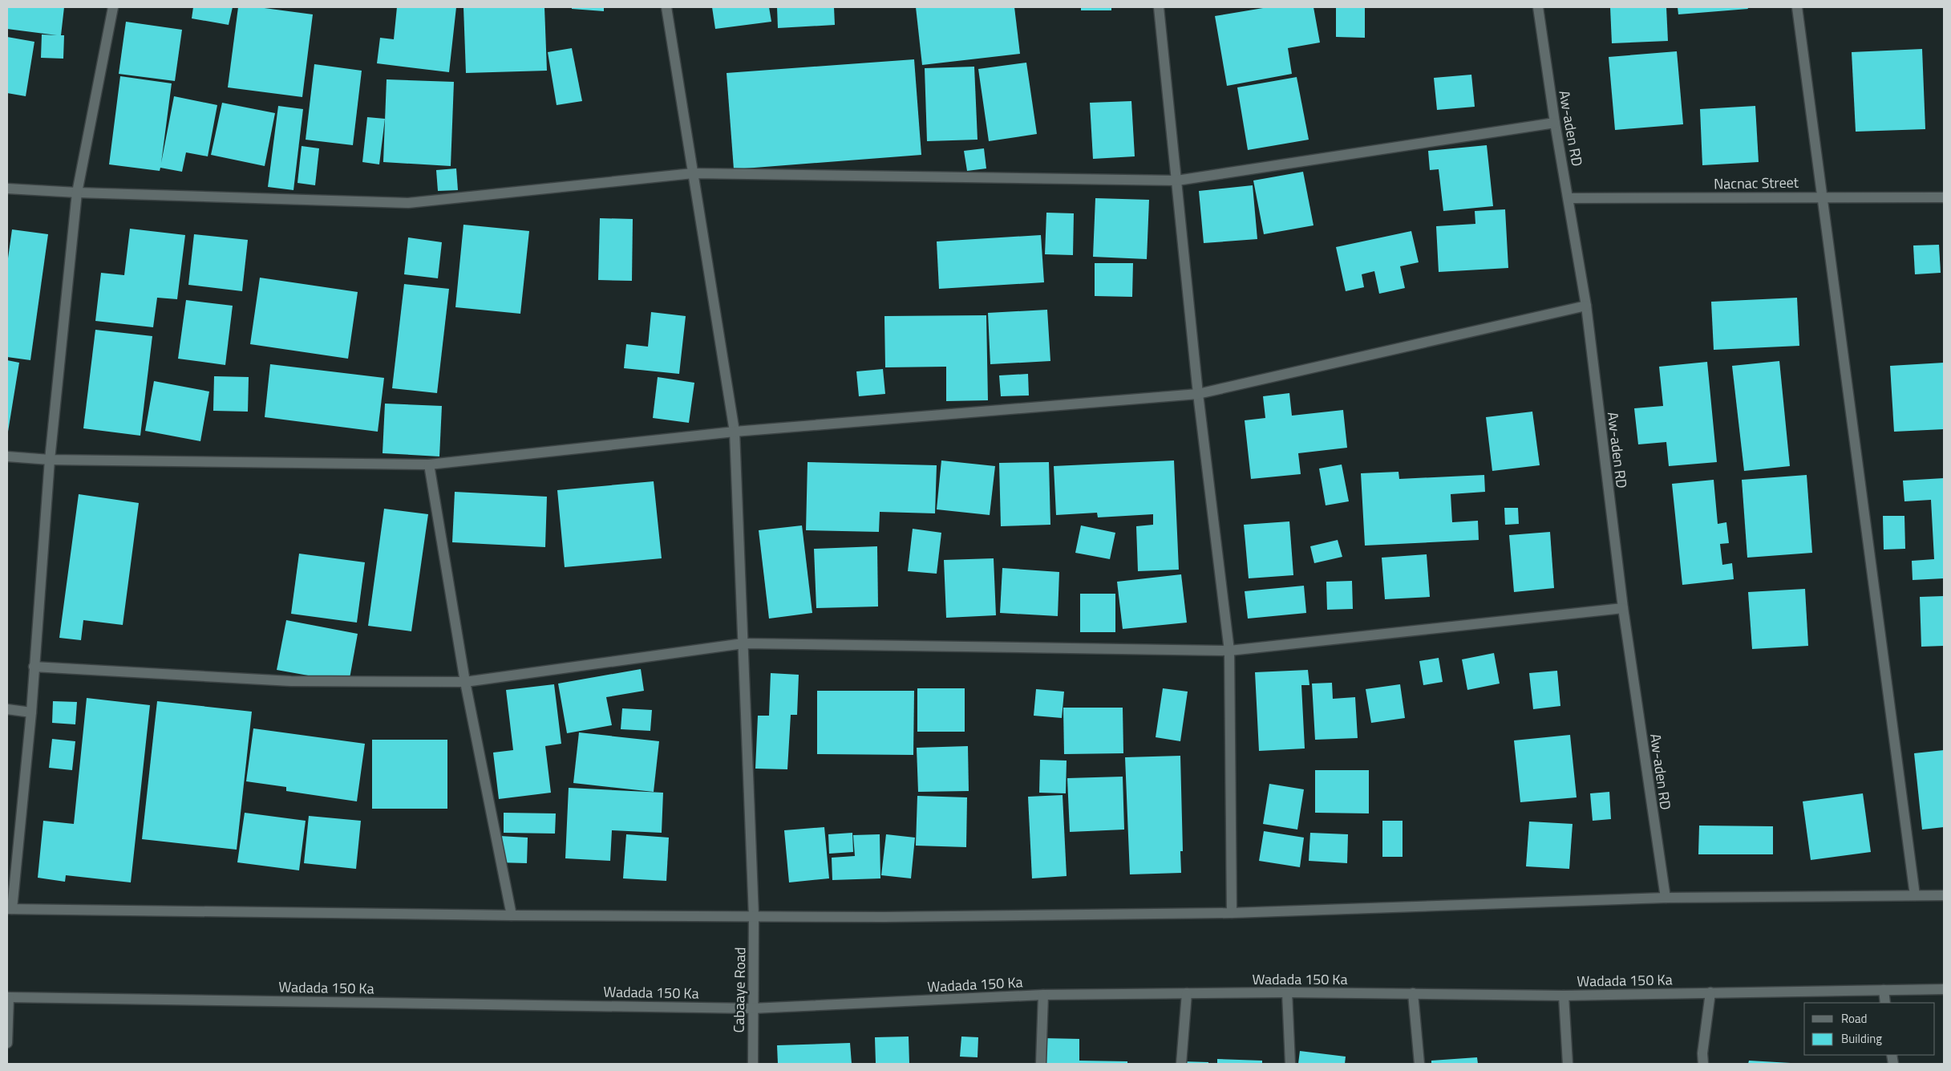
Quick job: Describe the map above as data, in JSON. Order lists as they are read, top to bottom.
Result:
{
  "streets": {
    "street": [
      "Aw-aden RD",
      "Nacnac Street",
      "Wadada 150 Ka",
      "Cabaaye Road"
    ]
  },
  "crossings": [
    ["Aw-aden RD", "Nacnac Street"],
    ["Wadada 150 Ka", "Cabaaye Road"]
  ],
  "legend": ["Road", "Building"]
}
